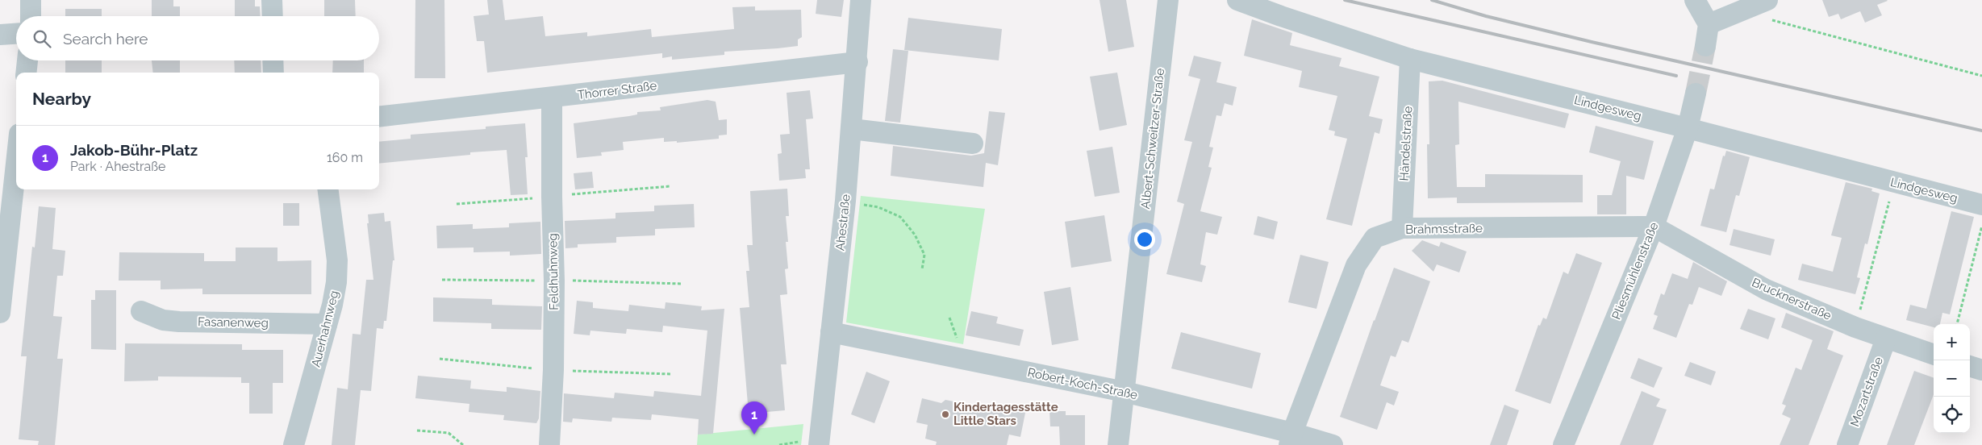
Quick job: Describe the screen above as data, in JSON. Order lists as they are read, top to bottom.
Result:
{
  "streets": {
    "street": [
      "Thorrer Straße",
      "Lindgesweg",
      "Albert-Schweitzer-Straße",
      "Händelstraße",
      "Ahestraße",
      "Brahmsstraße",
      "Pliesmühlenstraße",
      "Feldhuhnweg",
      "Brucknerstraße",
      "Fasanenweg",
      "Auerhahnweg",
      "Robert-Koch-Straße",
      "Mozartstraße"
    ]
  },
  "crossings": [
    ["Thorrer Straße", "Ahestraße"],
    ["Thorrer Straße", "Feldhuhnweg"],
    ["Lindgesweg", "Händelstraße"],
    ["Lindgesweg", "Pliesmühlenstraße"],
    ["Albert-Schweitzer-Straße", "Robert-Koch-Straße"],
    ["Händelstraße", "Brahmsstraße"],
    ["Ahestraße", "Robert-Koch-Straße"],
    ["Brahmsstraße", "Pliesmühlenstraße"],
    ["Brahmsstraße", "Brucknerstraße"],
    ["Brahmsstraße", "Robert-Koch-Straße"],
    ["Pliesmühlenstraße", "Brucknerstraße"],
    ["Brucknerstraße", "Mozartstraße"],
    ["Fasanenweg", "Auerhahnweg"]
  ],
  "places": ["Kindertagesstätte Little Stars"],
  "page": {
    "search": "Search here",
    "heading": "Nearby",
    "list": [
      {
        "mark": "1",
        "name": "Jakob-Bühr-Platz",
        "note": "Park · Ahestraße",
        "value": "160 m"
      }
    ],
    "map_buttons": ["+", "−"],
    "pins": "1"
  }
}
